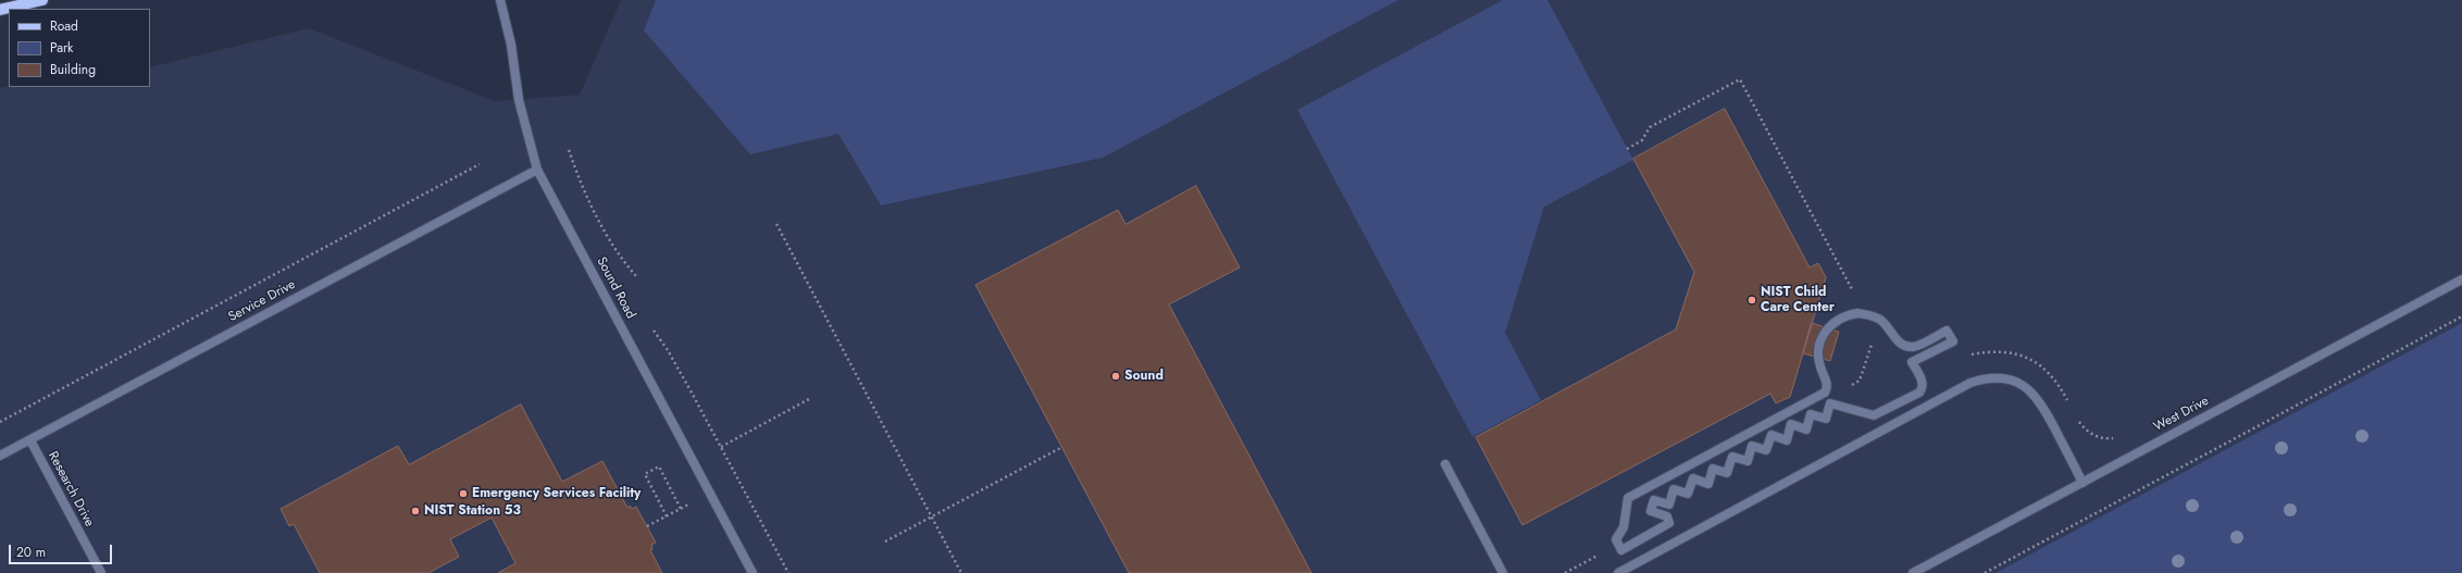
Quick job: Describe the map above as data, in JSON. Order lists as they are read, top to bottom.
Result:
{
  "streets": {
    "street": [
      "Sound Road",
      "Service Drive",
      "West Drive",
      "Research Drive"
    ]
  },
  "crossings": [
    ["Sound Road", "Service Drive"],
    ["Service Drive", "Research Drive"]
  ],
  "places": [
    "NIST Child Care Center",
    "Sound",
    "Emergency Services Facility",
    "NIST Station 53"
  ],
  "legend": ["Road", "Park", "Building"],
  "scale_bar": "20 m"
}
